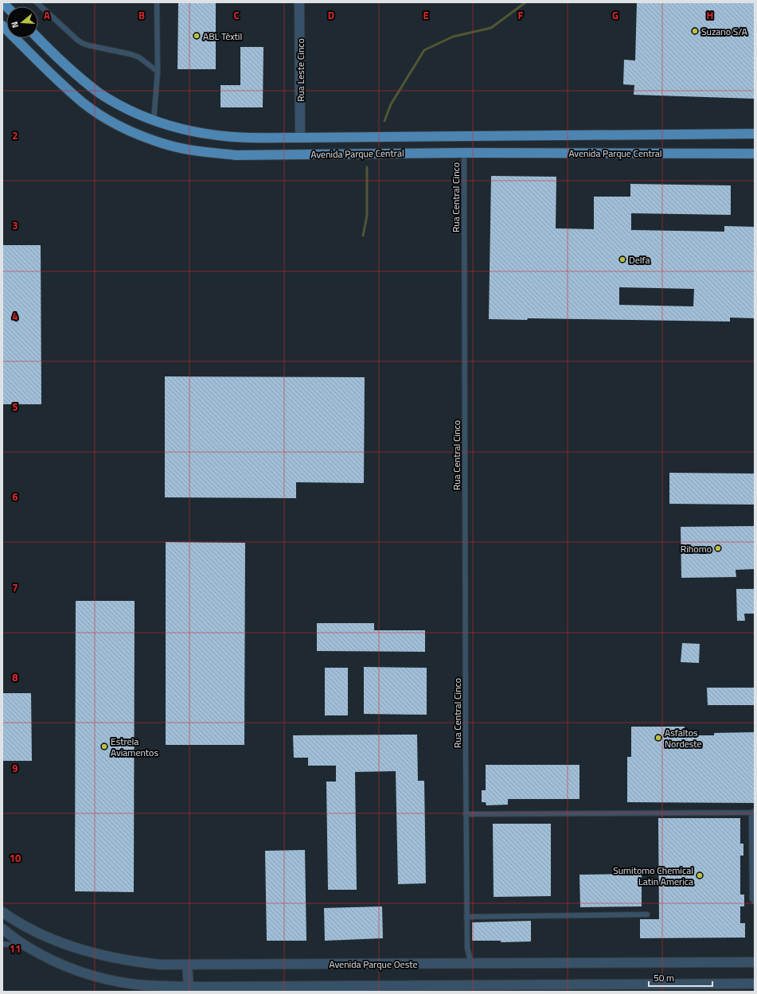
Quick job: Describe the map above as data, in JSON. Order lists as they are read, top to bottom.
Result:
{
  "streets": {
    "main road": ["Avenida Parque Central"],
    "street": ["Rua Leste Cinco", "Avenida Parque Oeste"],
    "lane": ["Rua Central Cinco"]
  },
  "crossings": [
    ["Rua Leste Cinco", "Avenida Parque Central"],
    ["Avenida Parque Central", "Rua Central Cinco"],
    ["Rua Central Cinco", "Avenida Parque Oeste"]
  ],
  "places": [
    "Suzano S/A",
    "ABL Têxtil",
    "Delfa",
    "Rihomo",
    "Asfaltos Nordeste",
    "Estrela Aviamentos",
    "Sumitomo Chemical Latin America"
  ],
  "scale_bar": "50 m",
  "north": "left",
  "grid": {
    "columns": [
      "A",
      "B",
      "C",
      "D",
      "E",
      "F",
      "G",
      "H"
    ],
    "rows": [
      "2",
      "3",
      "4",
      "5",
      "6",
      "7",
      "8",
      "9",
      "10",
      "11"
    ]
  }
}
